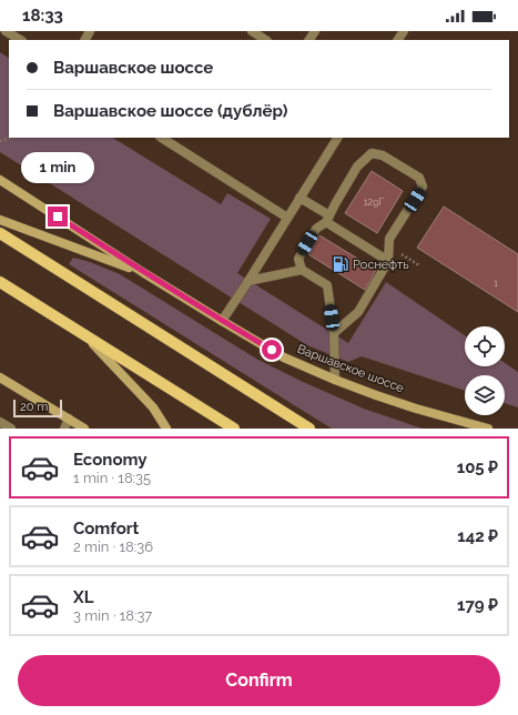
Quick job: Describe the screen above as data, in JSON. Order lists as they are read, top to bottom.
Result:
{
  "streets": {
    "main road": ["Варшавское шоссе"]
  },
  "places": {
    "fuel station": ["Роснефть"]
  },
  "house_numbers": ["129Г", "1"],
  "scale_bar": "20 m",
  "page": {
    "status": "18:33",
    "banner": ["Варшавское шоссе", "Варшавское шоссе (дублёр)"],
    "bubble": "1 min",
    "scale": "20 m",
    "list": [
      {
        "name": "Economy",
        "note": "1 min · 18:35",
        "value": "105 ₽"
      },
      {
        "name": "Comfort",
        "note": "2 min · 18:36",
        "value": "142 ₽"
      },
      {
        "name": "XL",
        "note": "3 min · 18:37",
        "value": "179 ₽"
      }
    ],
    "buttons": "Confirm"
  }
}
